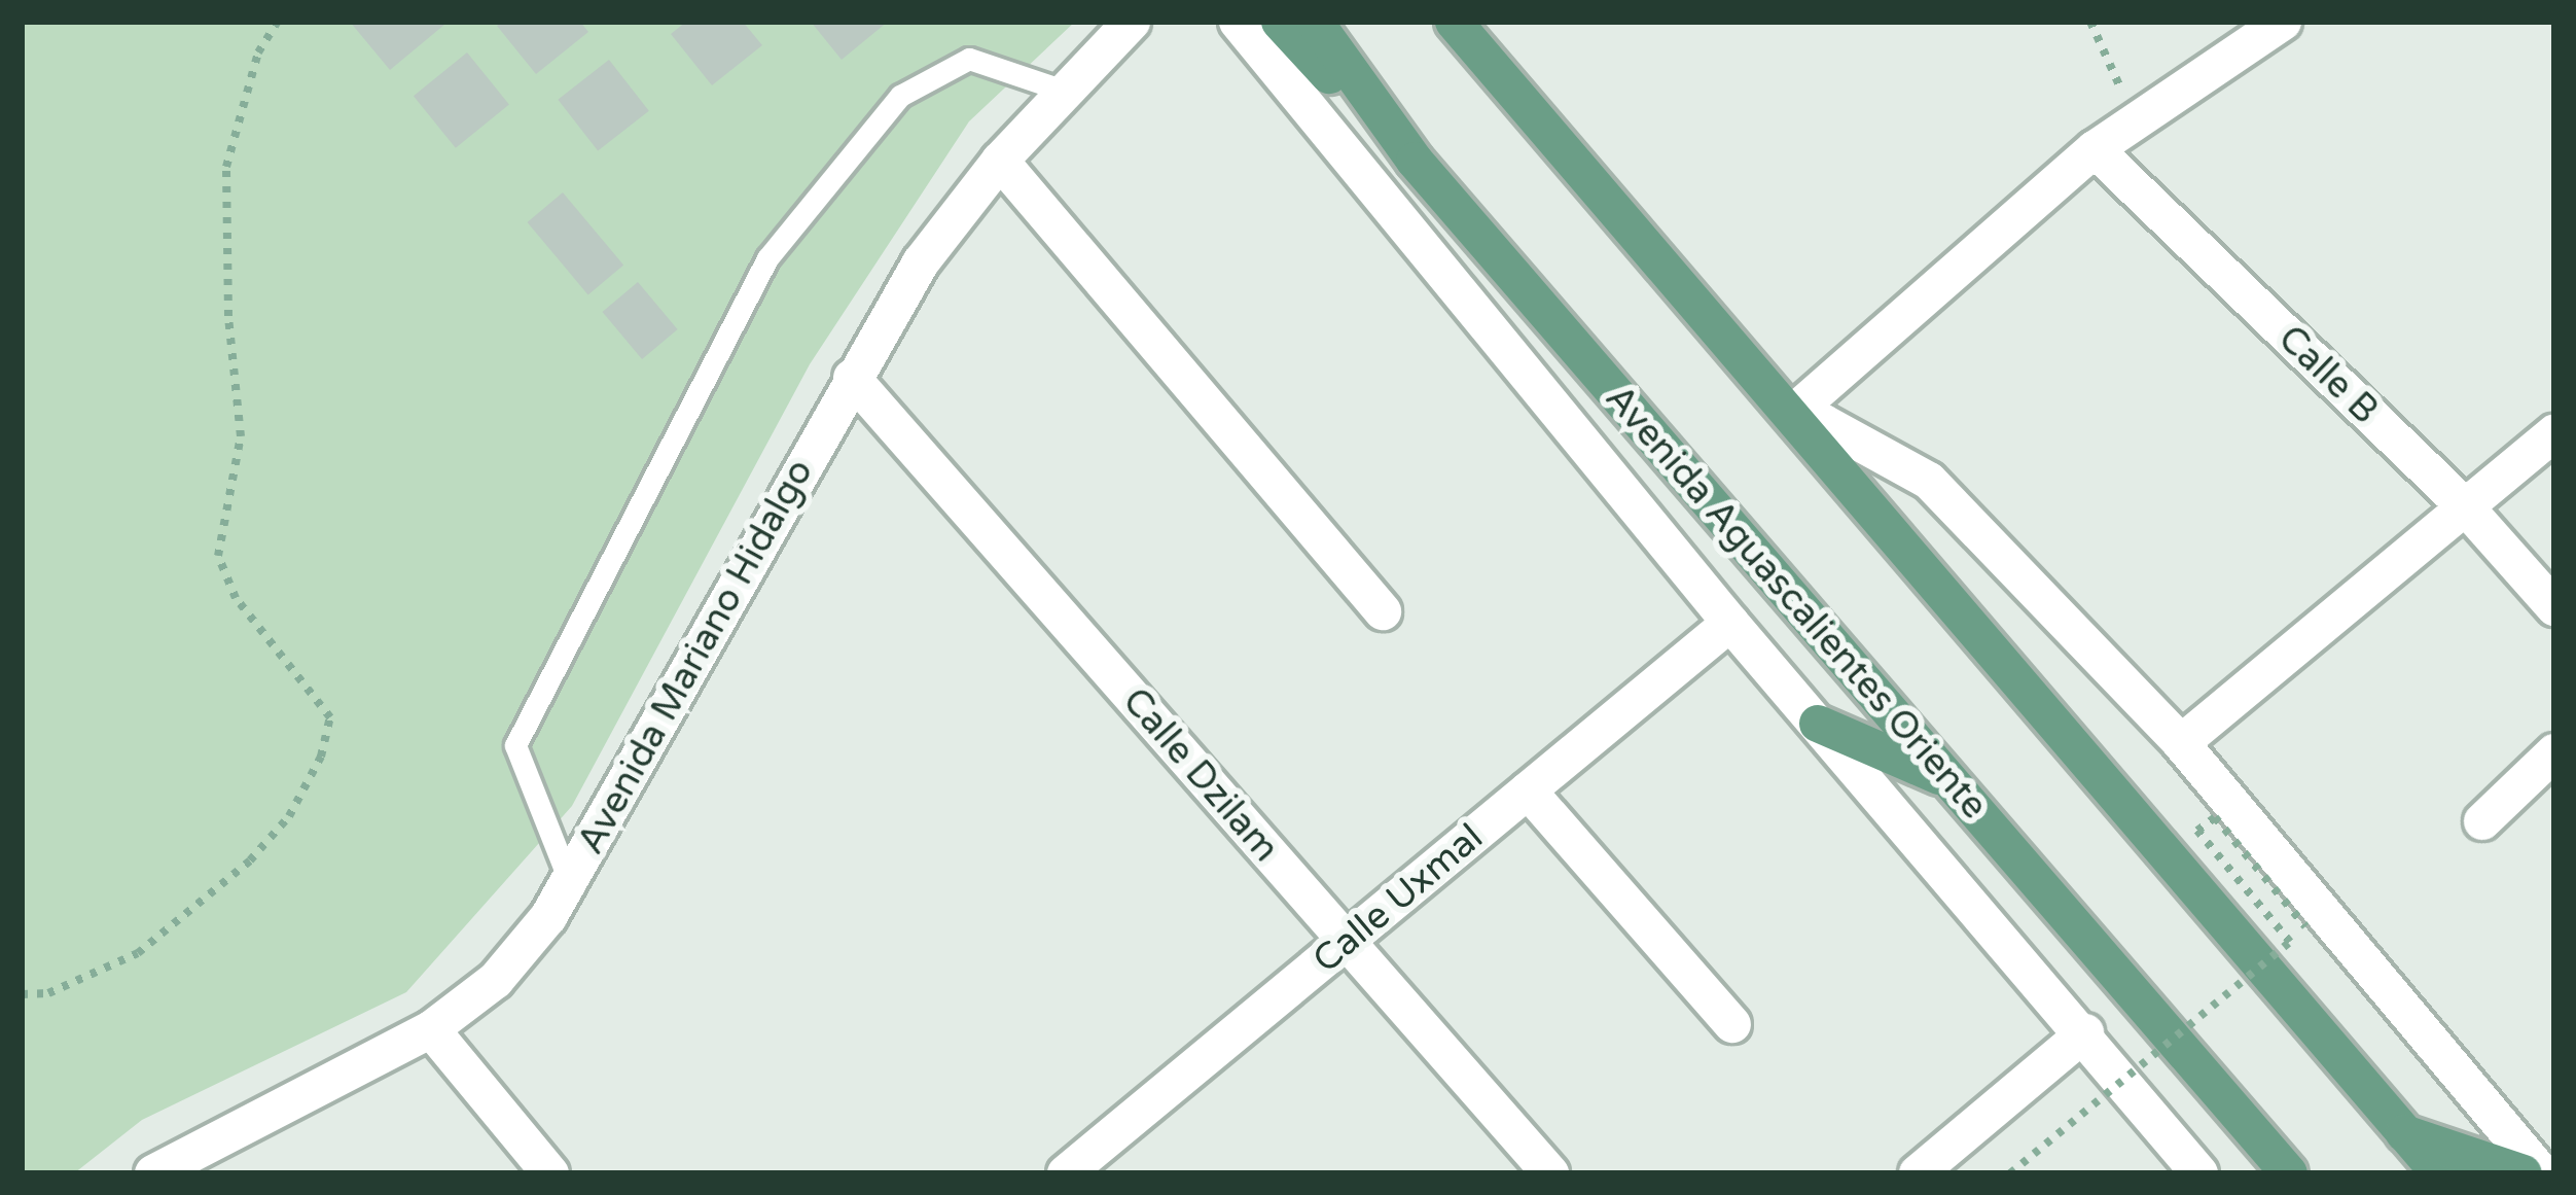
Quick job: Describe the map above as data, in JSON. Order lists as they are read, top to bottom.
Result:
{
  "streets": {
    "main road": ["Avenida Aguascalientes Oriente"],
    "street": [
      "Calle B",
      "Avenida Mariano Hidalgo",
      "Calle Dzilam",
      "Calle Uxmal"
    ]
  },
  "crossings": [
    ["Avenida Aguascalientes Oriente", "Calle Uxmal"],
    ["Avenida Mariano Hidalgo", "Calle Dzilam"],
    ["Calle Dzilam", "Calle Uxmal"]
  ]
}
